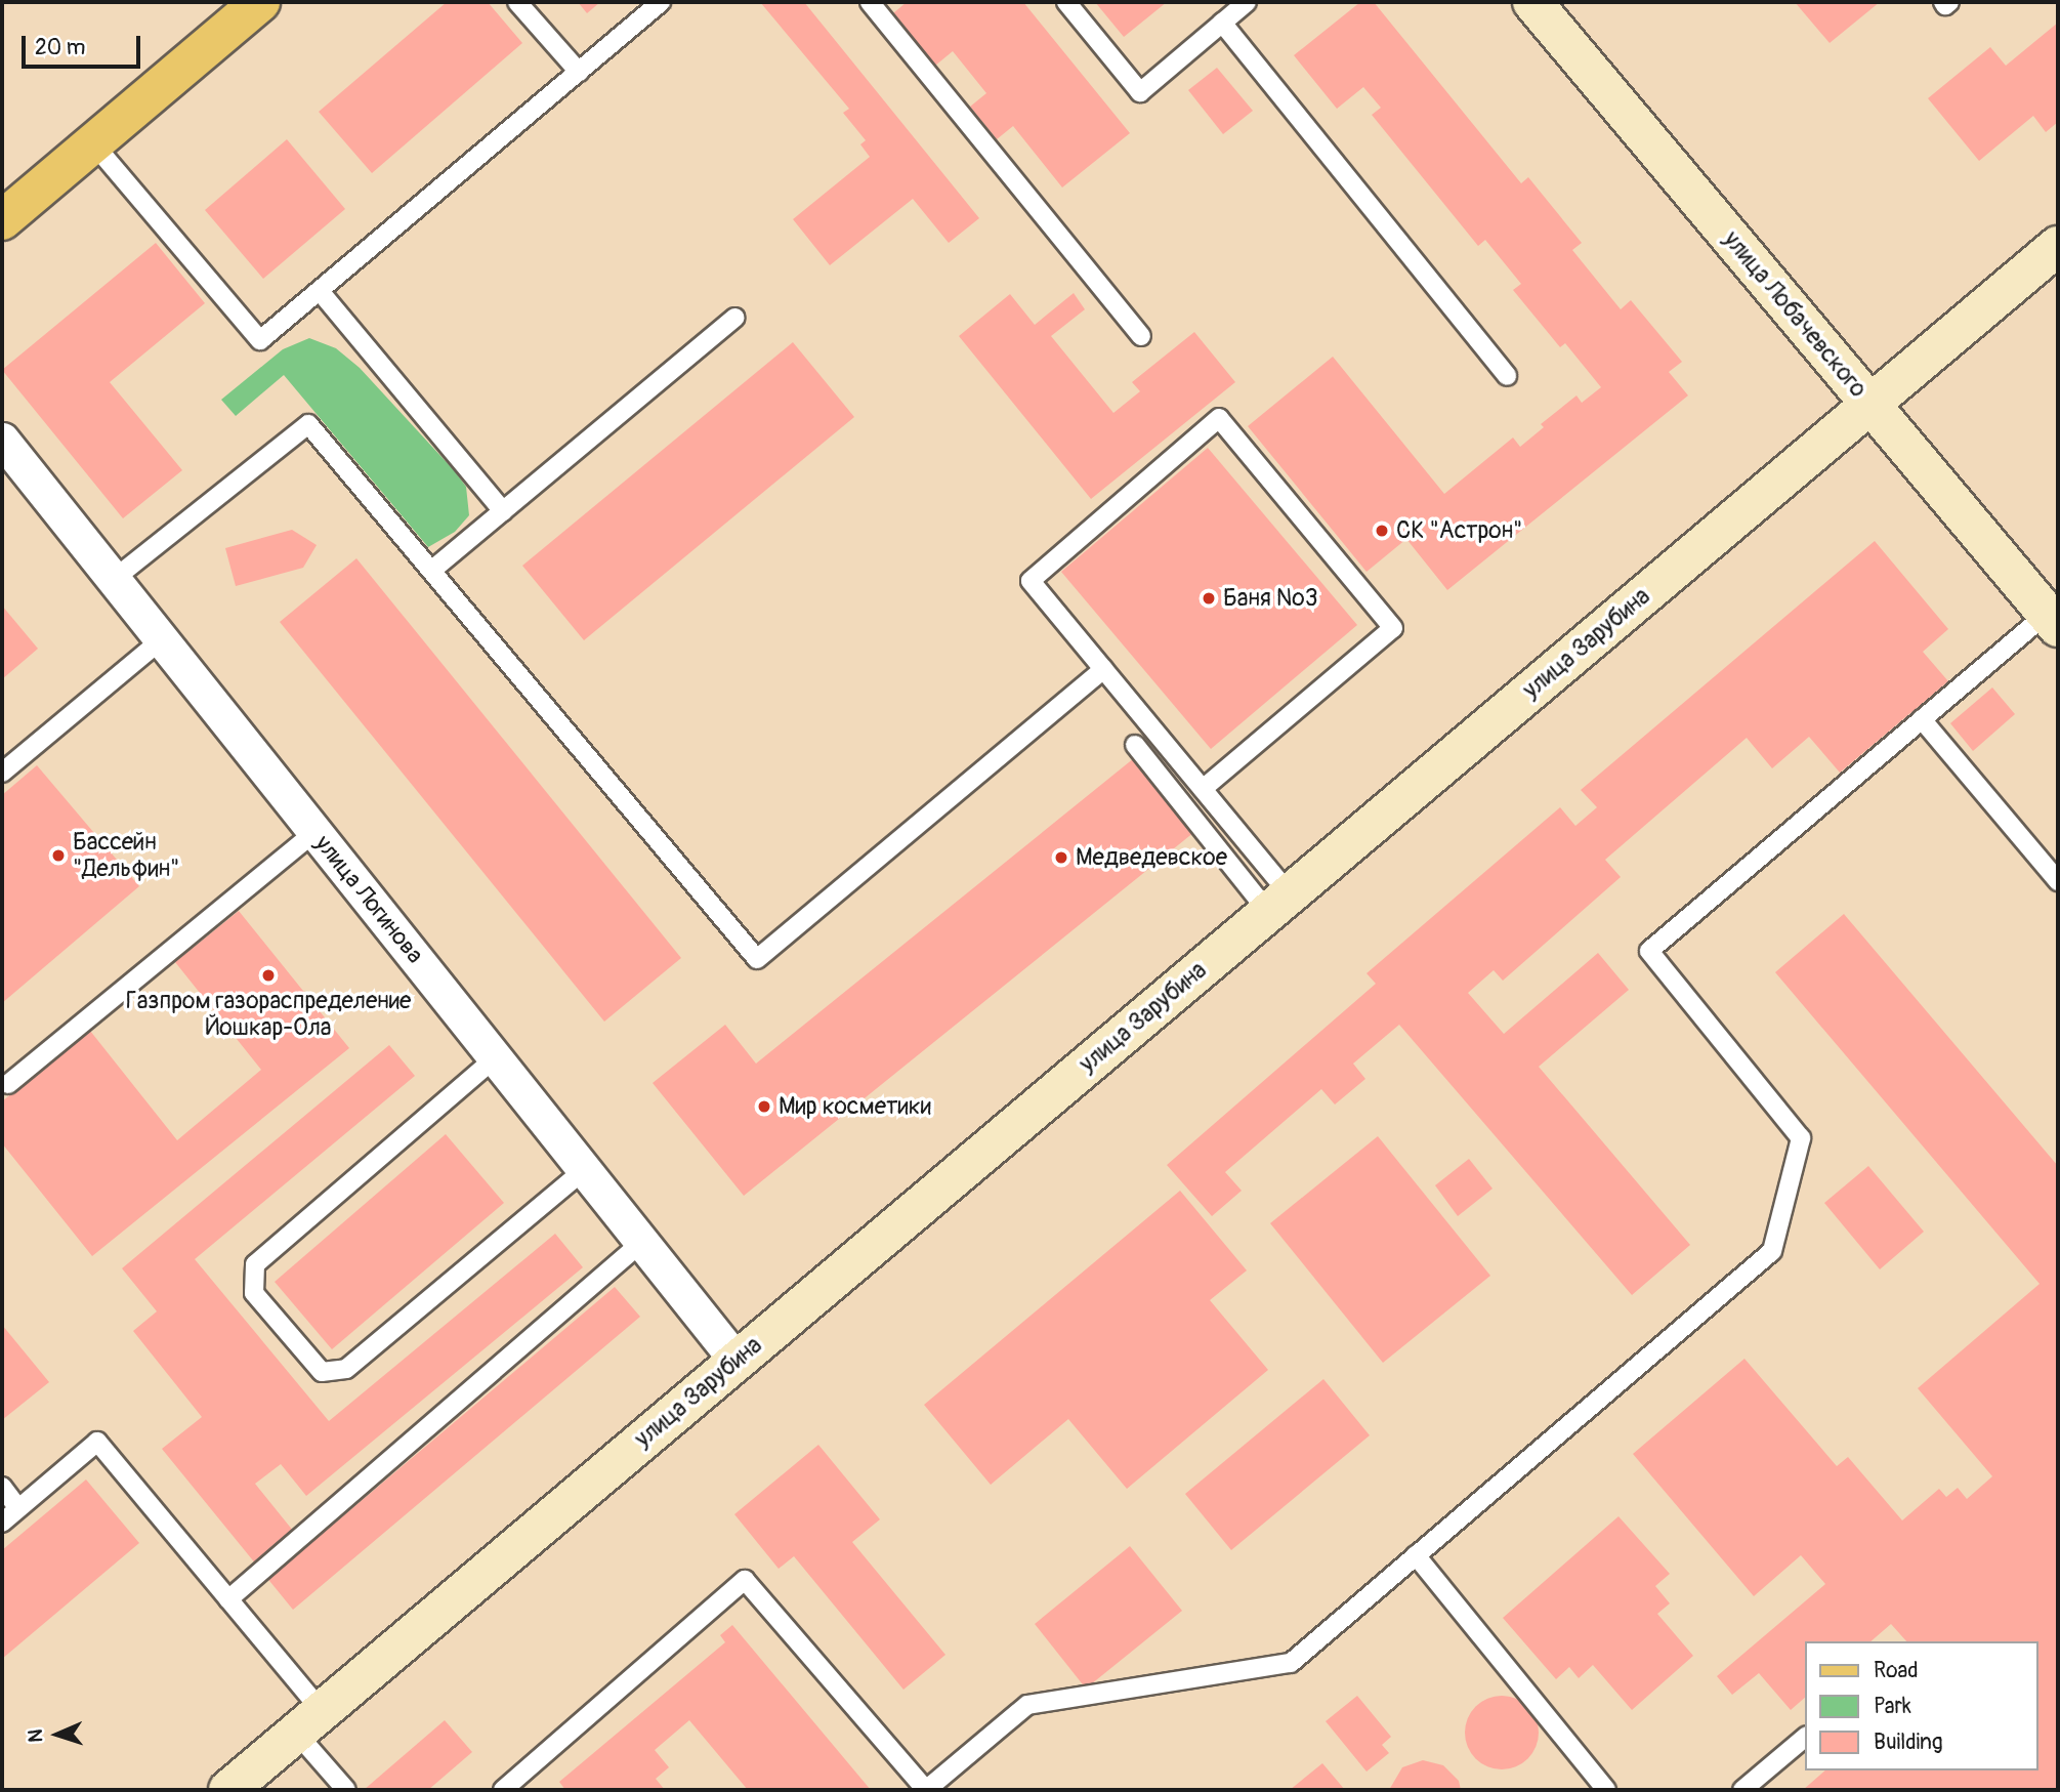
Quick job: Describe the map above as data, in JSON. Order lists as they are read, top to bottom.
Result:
{
  "streets": {
    "street": ["улица Лобачевского", "улица Зарубина", "улица Логинова"]
  },
  "crossings": [
    ["улица Лобачевского", "улица Зарубина"],
    ["улица Зарубина", "улица Логинова"]
  ],
  "places": [
    "СК \"Астрон\"",
    "Баня №3",
    "Бассейн \"Дельфин\"",
    "Медведевское",
    "Газпром газораспределение Йошкар-Ола",
    "Мир косметики"
  ],
  "legend": ["Road", "Park", "Building"],
  "scale_bar": "20 m",
  "north": "left"
}
